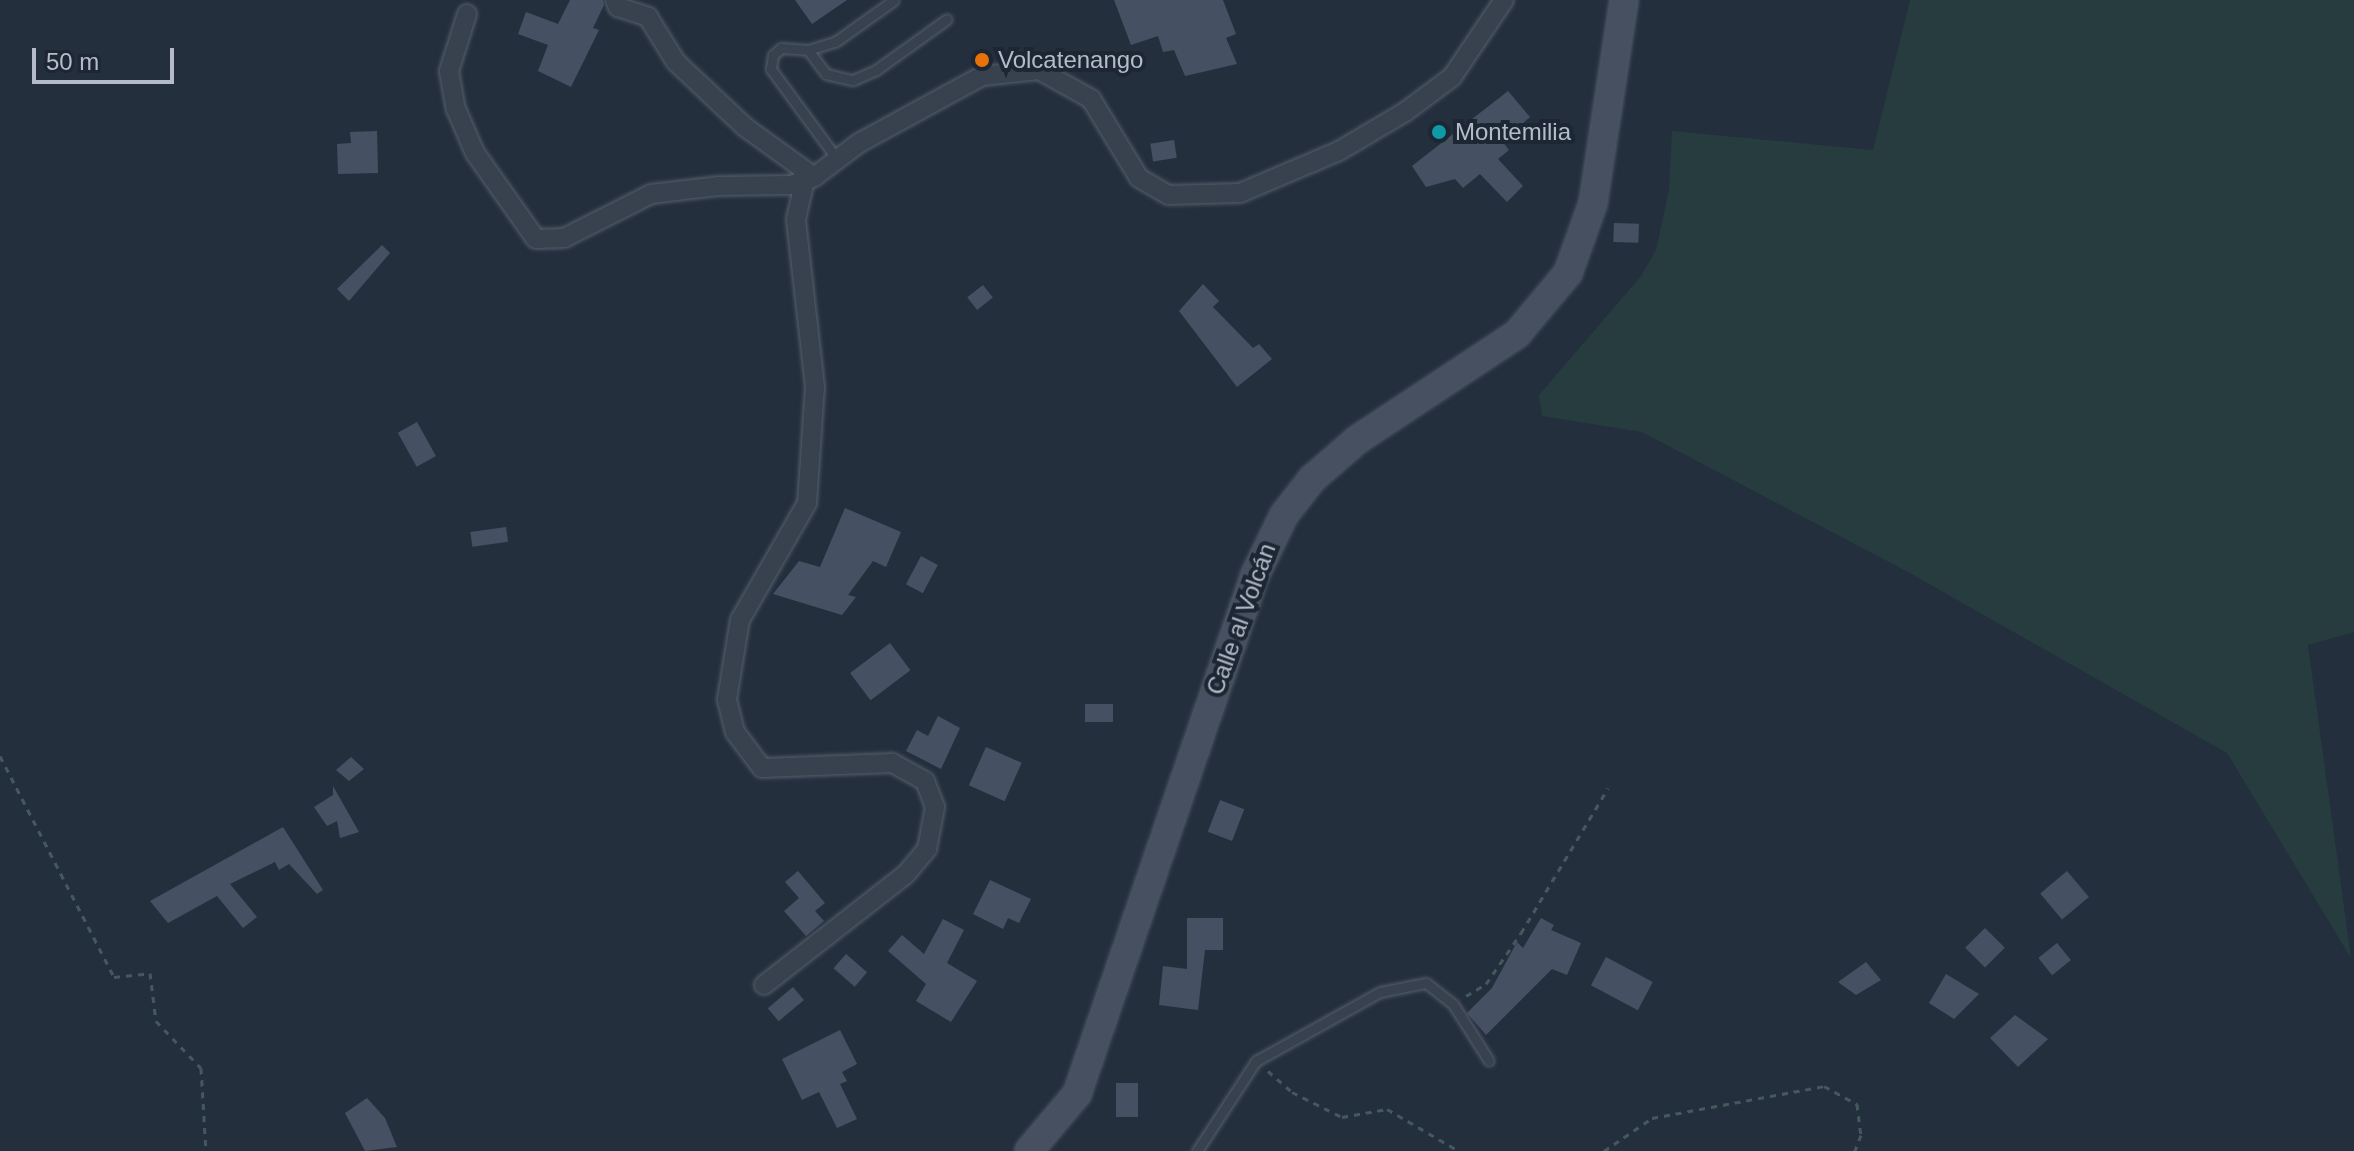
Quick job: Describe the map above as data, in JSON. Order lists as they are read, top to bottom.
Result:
{
  "streets": {
    "street": ["Calle al Volcán"]
  },
  "places": ["Volcatenango", "Montemilia"],
  "scale_bar": "50 m"
}
